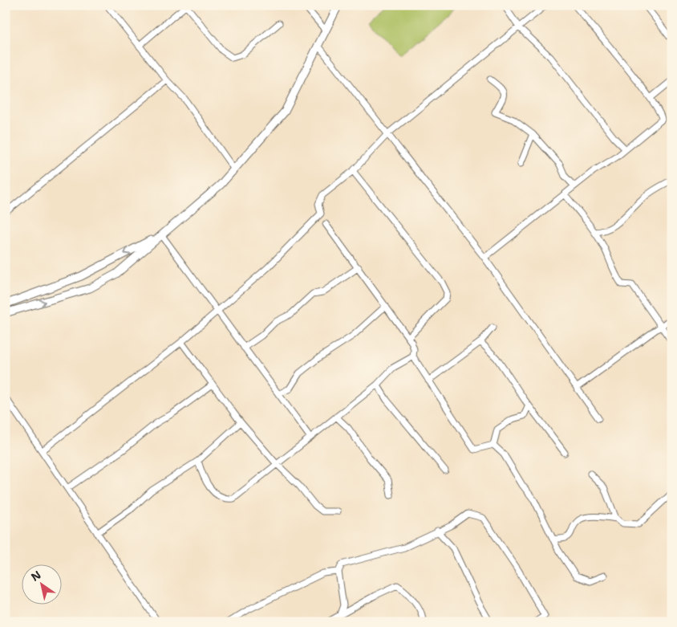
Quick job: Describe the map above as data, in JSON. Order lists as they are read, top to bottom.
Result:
{
  "north": "top left"
}
